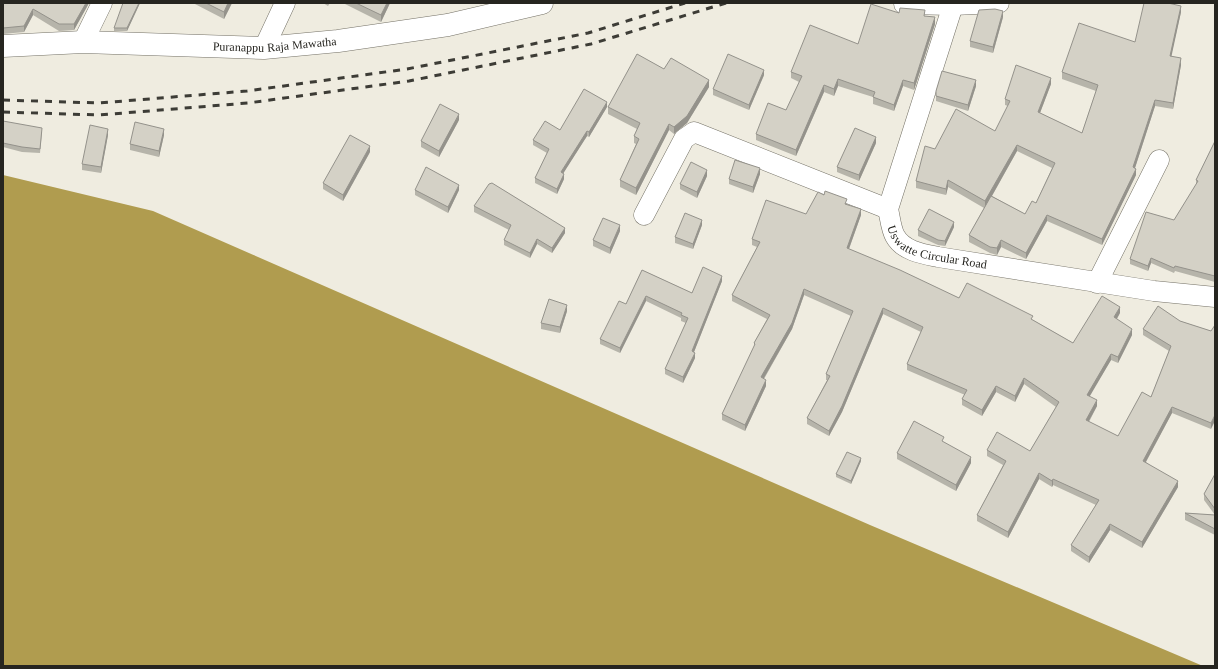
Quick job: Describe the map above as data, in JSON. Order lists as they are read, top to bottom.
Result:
{
  "streets": {
    "street": ["Puranappu Raja Mawatha", "Uswatte Circular Road"]
  }
}
